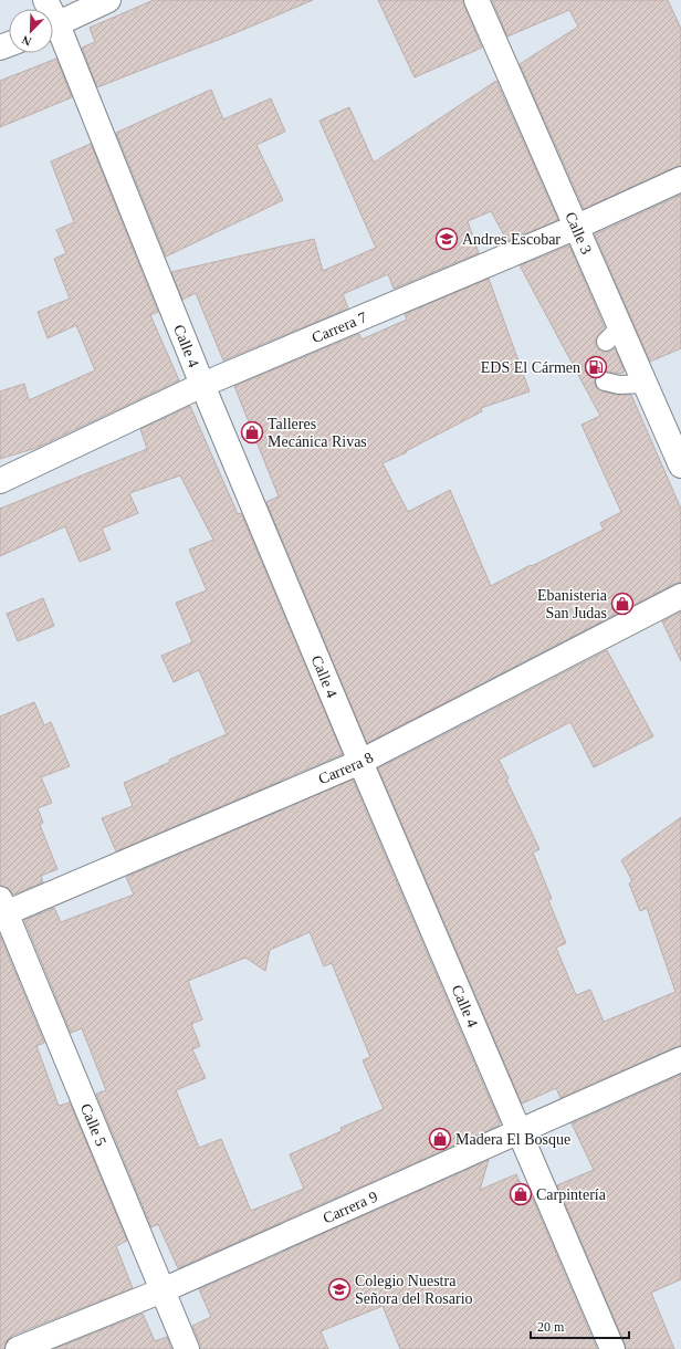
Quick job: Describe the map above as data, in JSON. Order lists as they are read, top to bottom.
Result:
{
  "streets": {
    "street": [
      "Calle 3",
      "Carrera 7",
      "Calle 4",
      "Carrera 8",
      "Calle 5",
      "Carrera 9"
    ]
  },
  "crossings": [
    ["Calle 3", "Carrera 7"],
    ["Carrera 7", "Calle 4"],
    ["Calle 4", "Carrera 8"],
    ["Calle 4", "Carrera 9"],
    ["Carrera 8", "Calle 5"],
    ["Calle 5", "Carrera 9"]
  ],
  "places": {
    "school or university": ["Andres Escobar", "Colegio Nuestra Señora del Rosario"],
    "fuel station": ["EDS El Cármen"],
    "shop": [
      "Talleres Mecánica Rivas",
      "Ebanisteria San Judas",
      "Madera El Bosque",
      "Carpintería"
    ]
  },
  "scale_bar": "20 m",
  "north": "bottom left"
}
